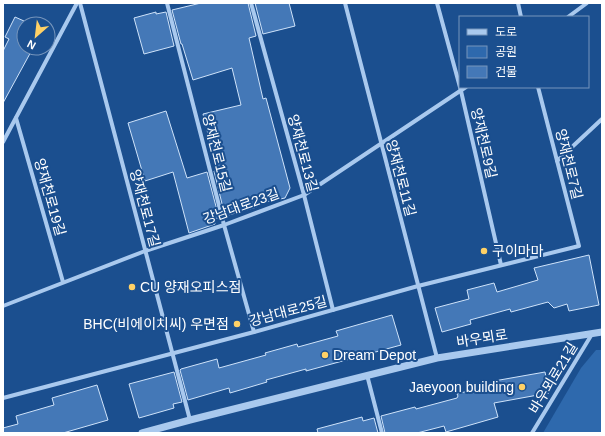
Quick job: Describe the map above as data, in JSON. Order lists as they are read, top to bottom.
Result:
{
  "streets": {
    "street": [
      "양재천로9길",
      "양재천로15길",
      "양재천로13길",
      "양재천로7길",
      "양재천로11길",
      "양재천로19길",
      "강남대로23길",
      "양재천로17길",
      "강남대로25길",
      "바우뫼로",
      "바우뫼로21길"
    ]
  },
  "crossings": [
    ["양재천로9길", "강남대로23길"],
    ["양재천로9길", "강남대로25길"],
    ["양재천로15길", "강남대로23길"],
    ["양재천로15길", "강남대로25길"],
    ["양재천로13길", "강남대로23길"],
    ["양재천로13길", "강남대로25길"],
    ["양재천로7길", "강남대로25길"],
    ["양재천로11길", "강남대로23길"],
    ["양재천로11길", "강남대로25길"],
    ["양재천로11길", "바우뫼로"],
    ["양재천로19길", "강남대로23길"],
    ["강남대로23길", "양재천로17길"],
    ["양재천로17길", "강남대로25길"],
    ["양재천로17길", "바우뫼로"],
    ["바우뫼로", "바우뫼로21길"]
  ],
  "places": [
    "구이마마",
    "CU 양재오피스점",
    "BHC(비에이치씨) 우면점",
    "Dream Depot",
    "Jaeyoon building"
  ],
  "legend": ["도로", "공원", "건물"],
  "north": "bottom left"
}
